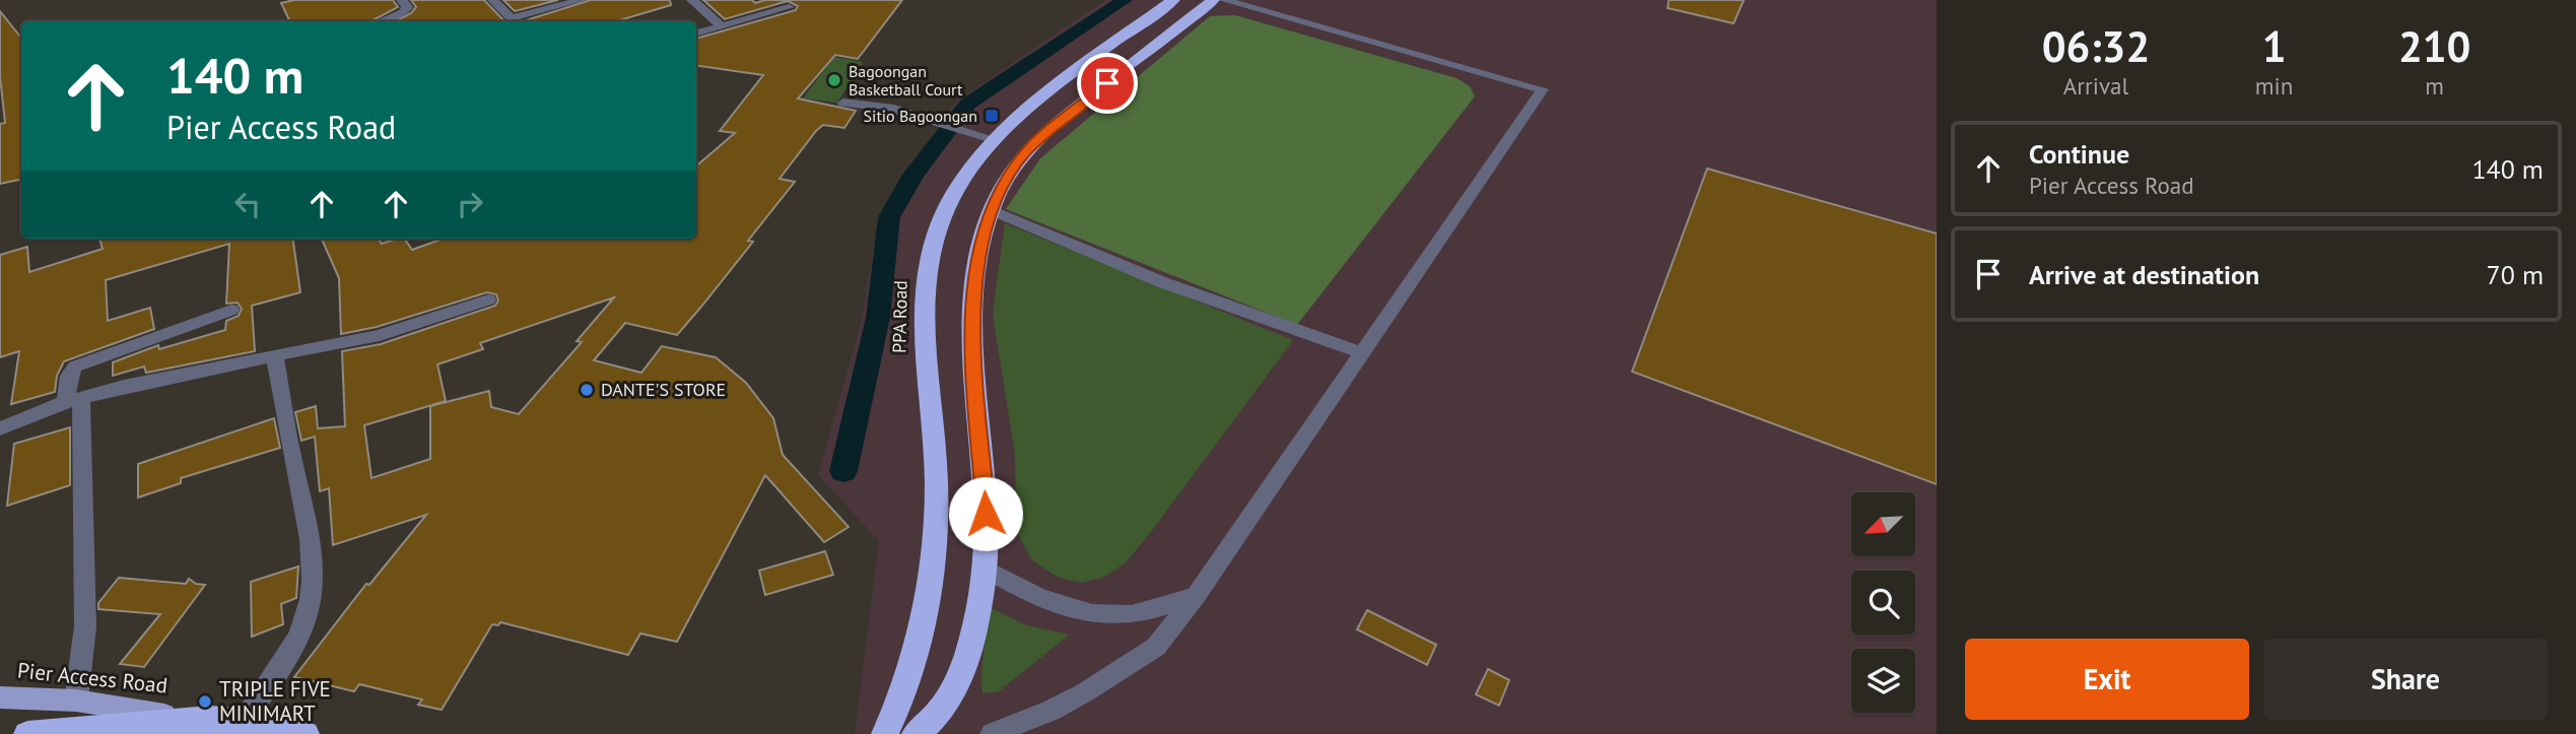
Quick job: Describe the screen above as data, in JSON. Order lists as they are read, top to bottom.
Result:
{
  "streets": {
    "highway": ["PPA Road", "Pier Access Road"]
  },
  "places": {
    "other": ["Bagoongan Basketball Court", "DANTE'S STORE", "TRIPLE FIVE MINIMART"],
    "transit": ["Sitio Bagoongan"]
  },
  "north": "bottom left",
  "page": {
    "eta": [
      "06:32",
      "Arrival",
      "1",
      "min",
      "210",
      "m"
    ],
    "turn": ["140 m", "Pier Access Road"],
    "list": [
      {
        "name": "Continue",
        "note": "Pier Access Road",
        "value": "140 m"
      },
      {
        "name": "Arrive at destination",
        "value": "70 m"
      }
    ],
    "buttons": ["Exit", "Share"]
  }
}
